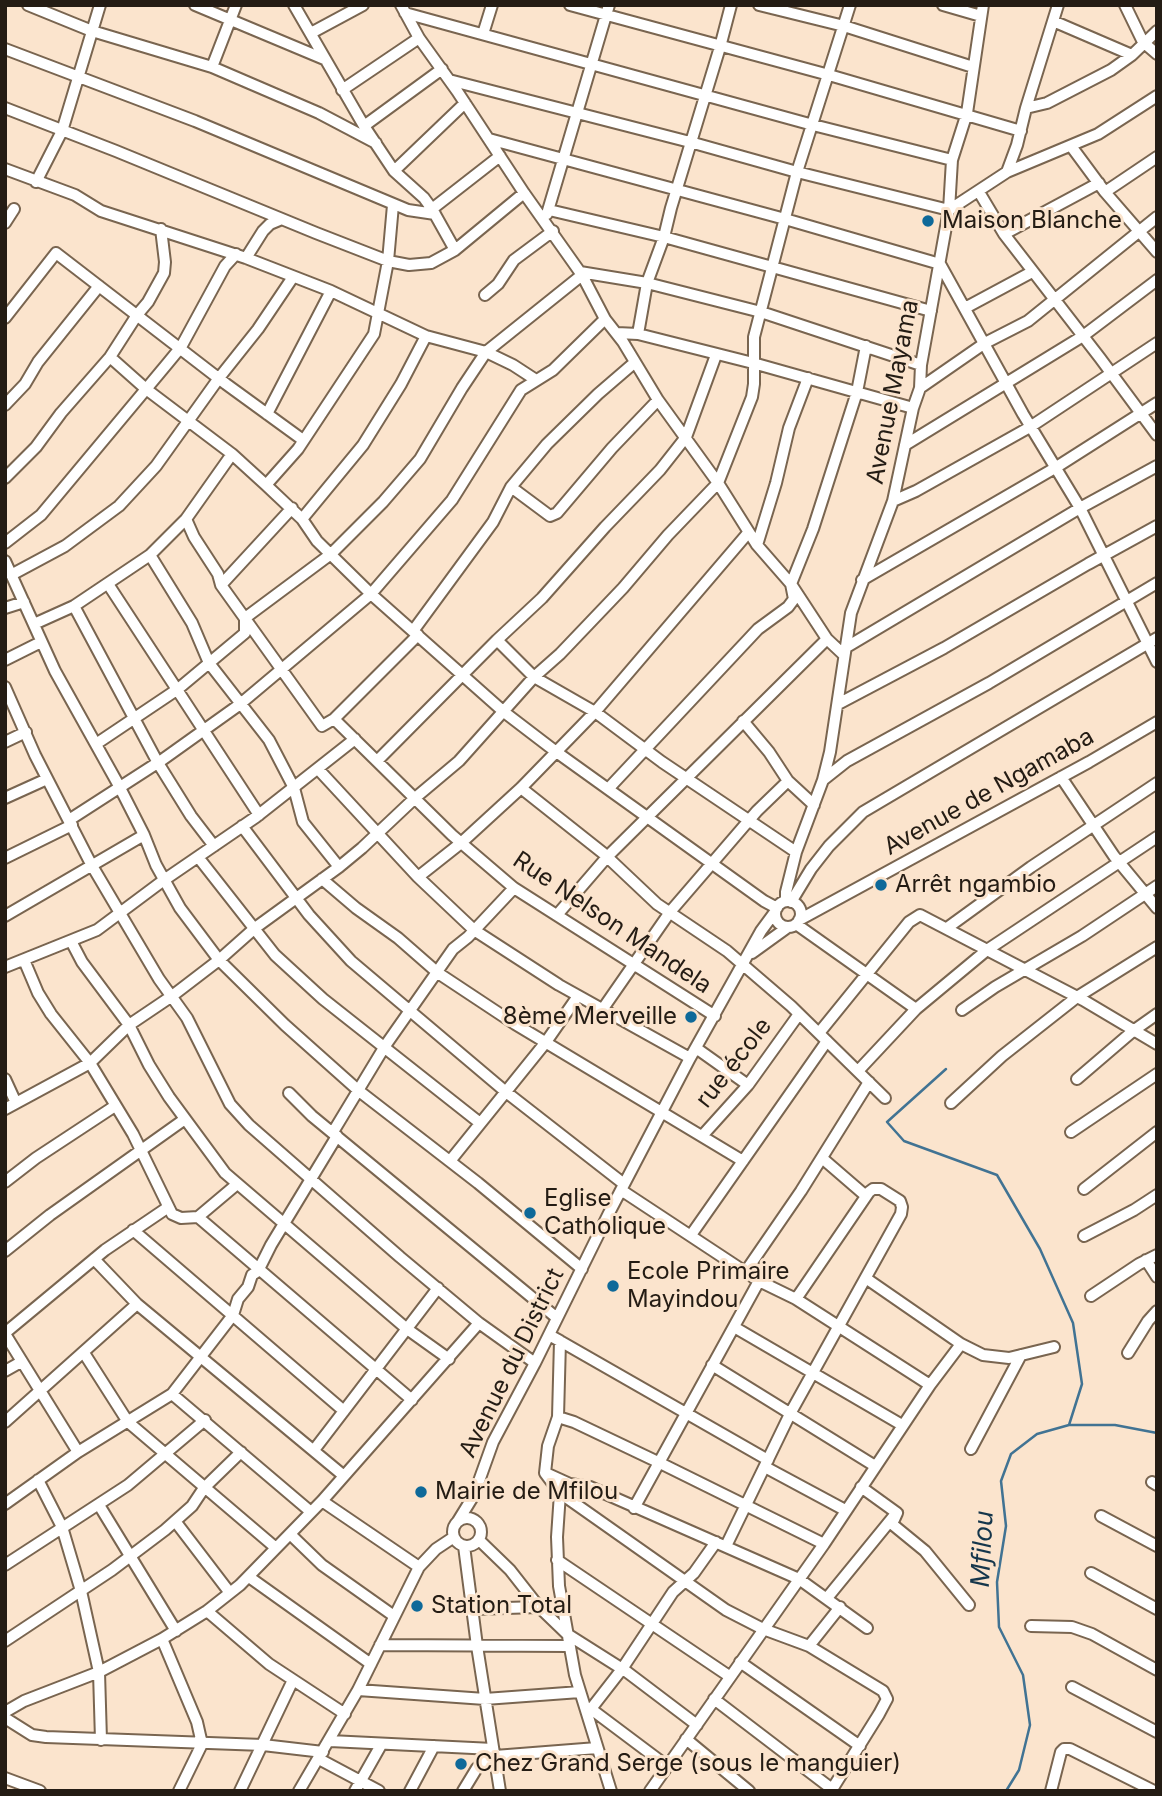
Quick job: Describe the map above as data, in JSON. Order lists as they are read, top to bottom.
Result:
{
  "streets": {
    "street": [
      "Avenue Mayama",
      "Avenue de Ngamaba",
      "Rue Nelson Mandela",
      "rue école",
      "Avenue du District"
    ]
  },
  "crossings": [
    ["Avenue Mayama", "Avenue de Ngamaba"],
    ["Avenue Mayama", "Avenue du District"],
    ["Avenue de Ngamaba", "Avenue du District"],
    ["Rue Nelson Mandela", "Avenue du District"]
  ],
  "water": ["Mfilou"],
  "places": [
    "Maison Blanche",
    "Arrêt ngambio",
    "8ème Merveille",
    "Eglise Catholique",
    "Ecole Primaire Mayindou",
    "Mairie de Mfilou",
    "Station Total",
    "Chez Grand Serge (sous le manguier)"
  ]
}
